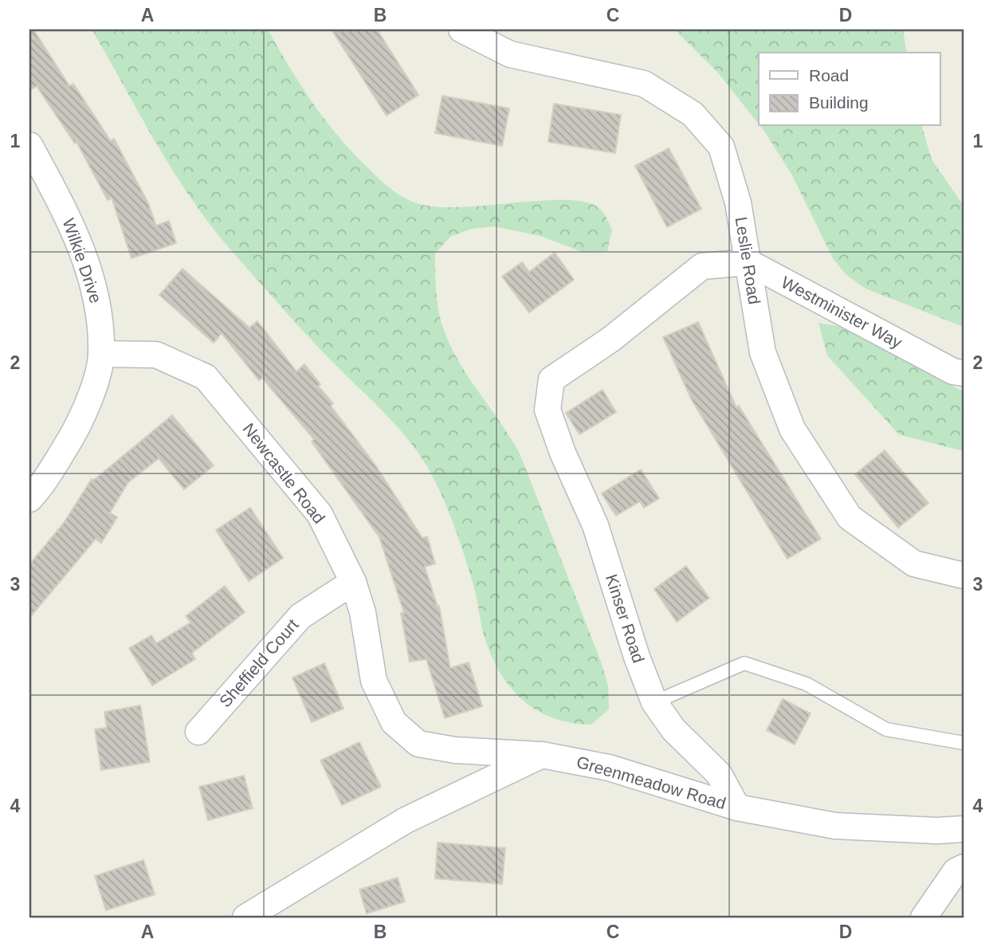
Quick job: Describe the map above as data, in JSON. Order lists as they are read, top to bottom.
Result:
{
  "streets": {
    "street": [
      "Wilkie Drive",
      "Leslie Road",
      "Westminister Way",
      "Newcastle Road",
      "Kinser Road",
      "Sheffield Court",
      "Greenmeadow Road"
    ]
  },
  "crossings": [
    ["Wilkie Drive", "Newcastle Road"],
    ["Leslie Road", "Westminister Way"],
    ["Leslie Road", "Kinser Road"],
    ["Westminister Way", "Kinser Road"],
    ["Newcastle Road", "Sheffield Court"],
    ["Newcastle Road", "Greenmeadow Road"],
    ["Kinser Road", "Greenmeadow Road"]
  ],
  "legend": ["Road", "Building"],
  "grid": {
    "columns": [
      "A",
      "B",
      "C",
      "D"
    ],
    "rows": [
      "1",
      "2",
      "3",
      "4"
    ]
  }
}
